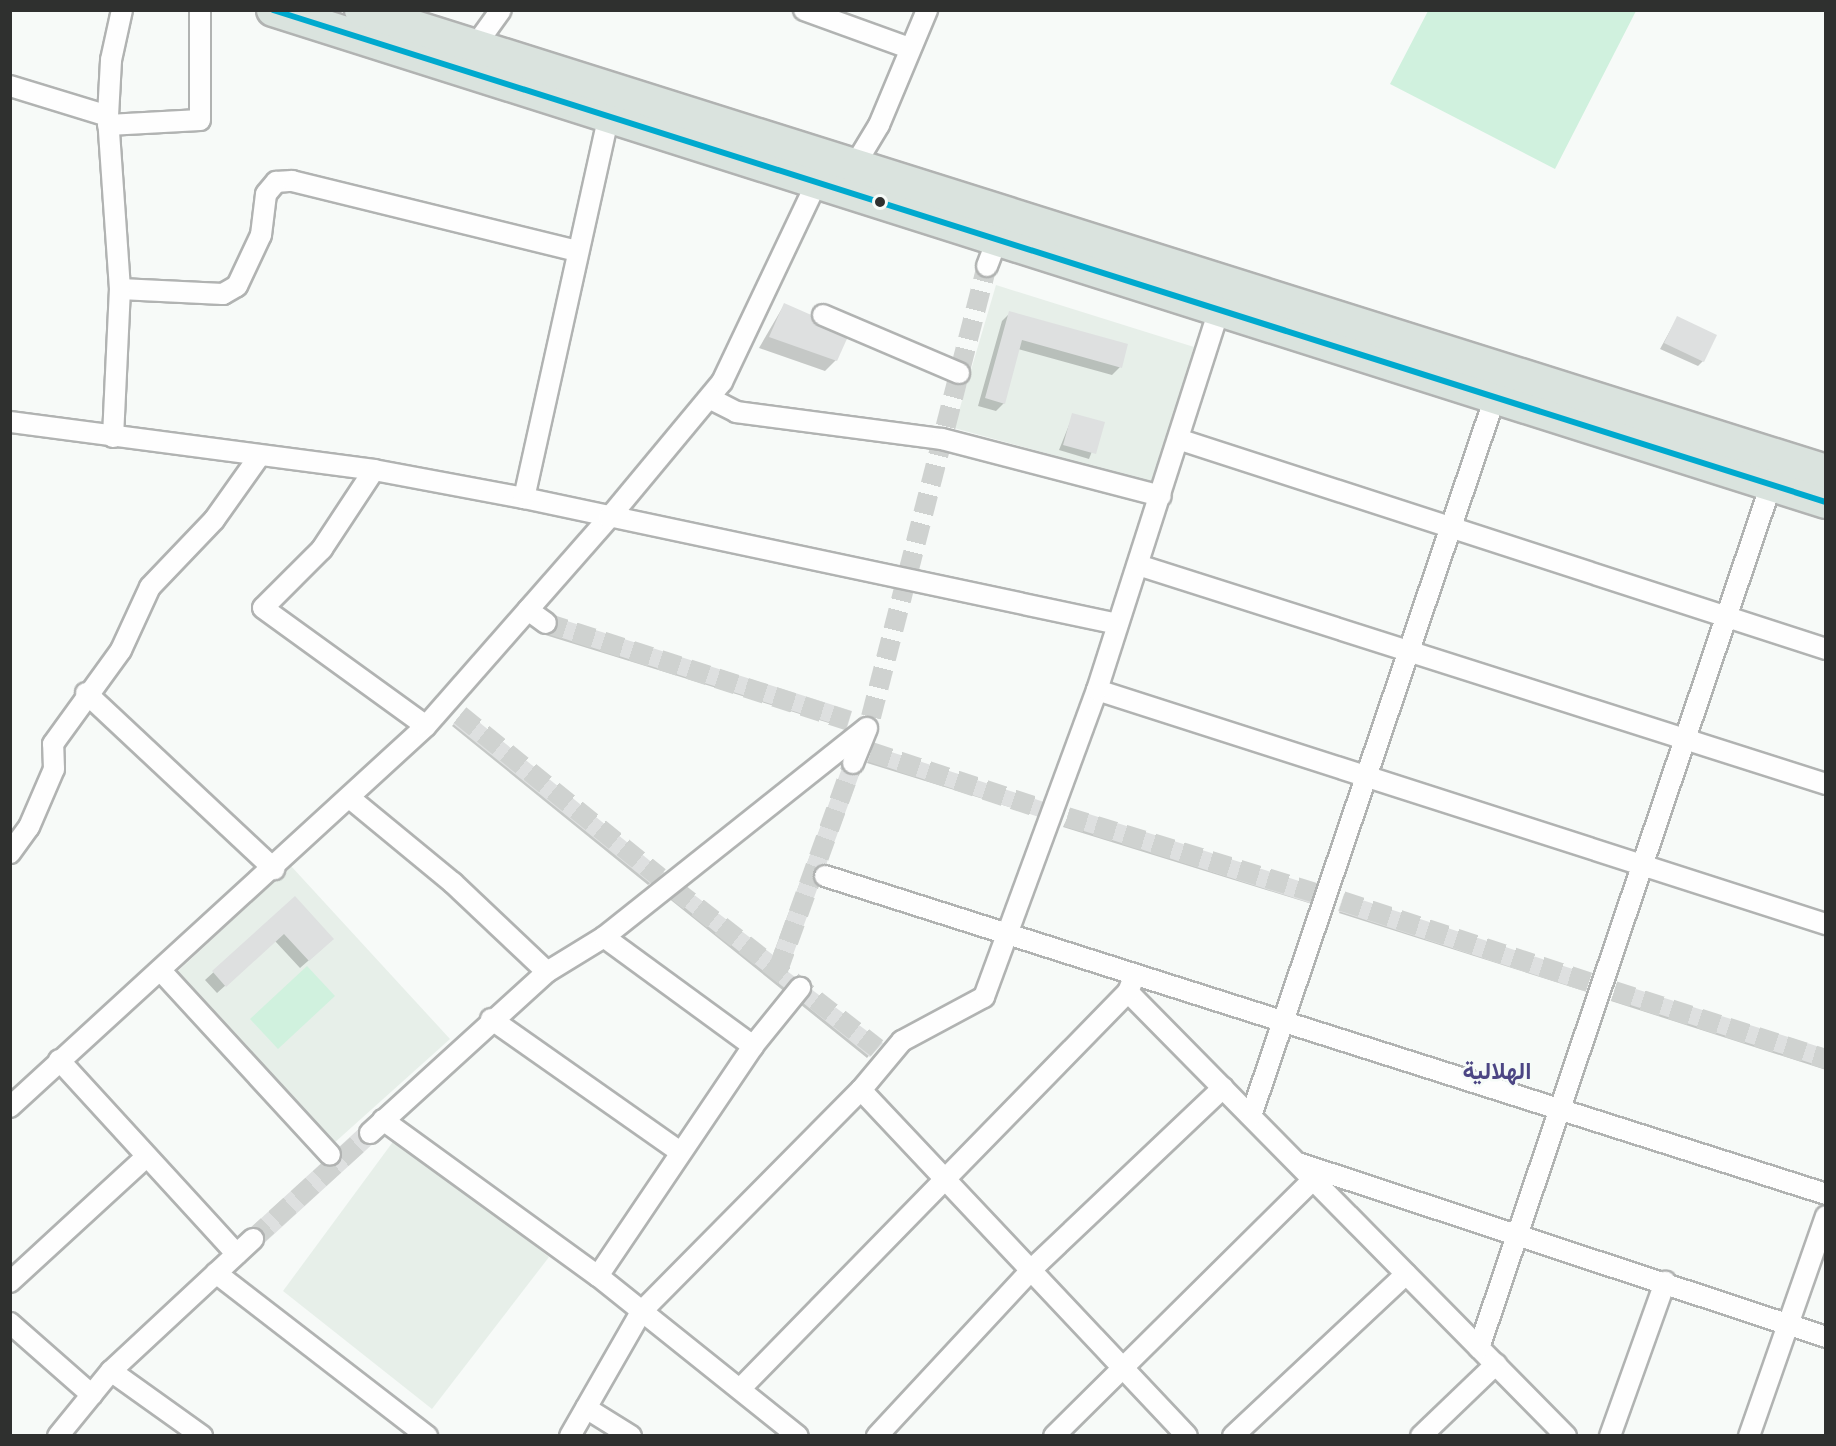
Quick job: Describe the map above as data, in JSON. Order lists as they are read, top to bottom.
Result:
{
  "districts": ["الهلالية"]
}
